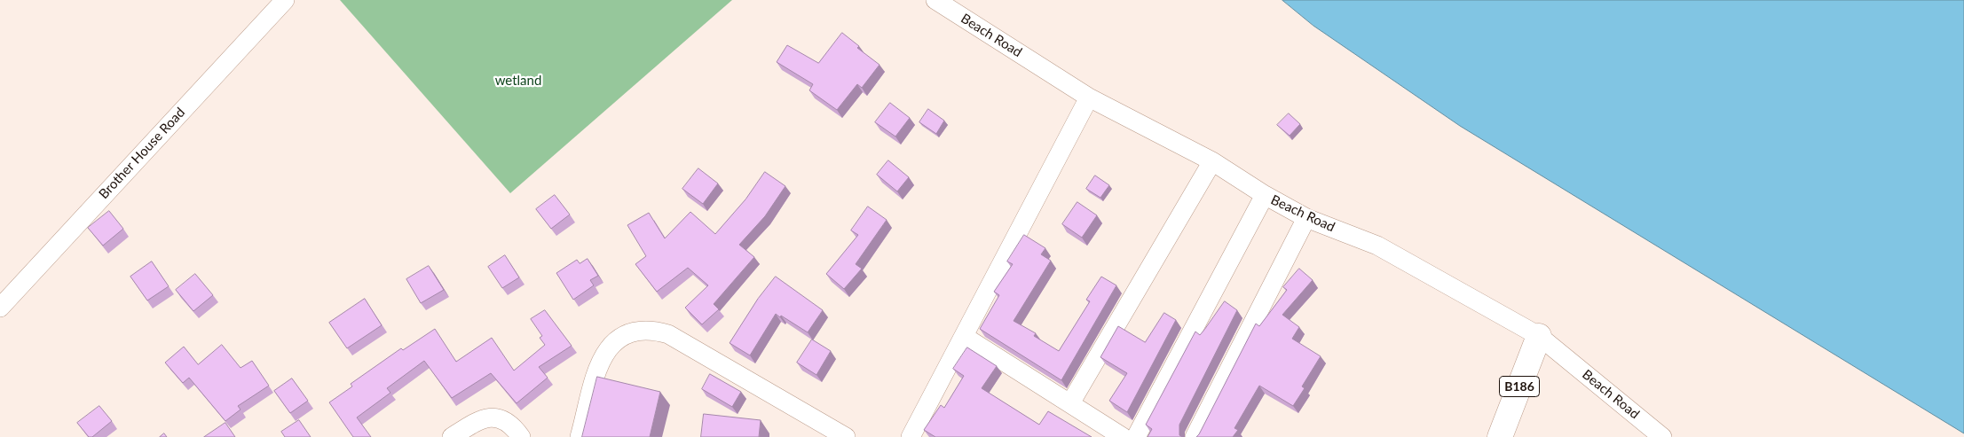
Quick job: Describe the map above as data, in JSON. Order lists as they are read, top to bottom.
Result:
{
  "streets": {
    "main road": ["B186"],
    "street": ["Beach Road", "Brother House Road"]
  },
  "crossings": [
    ["Beach Road", "B186"]
  ],
  "parks": ["wetland"]
}
